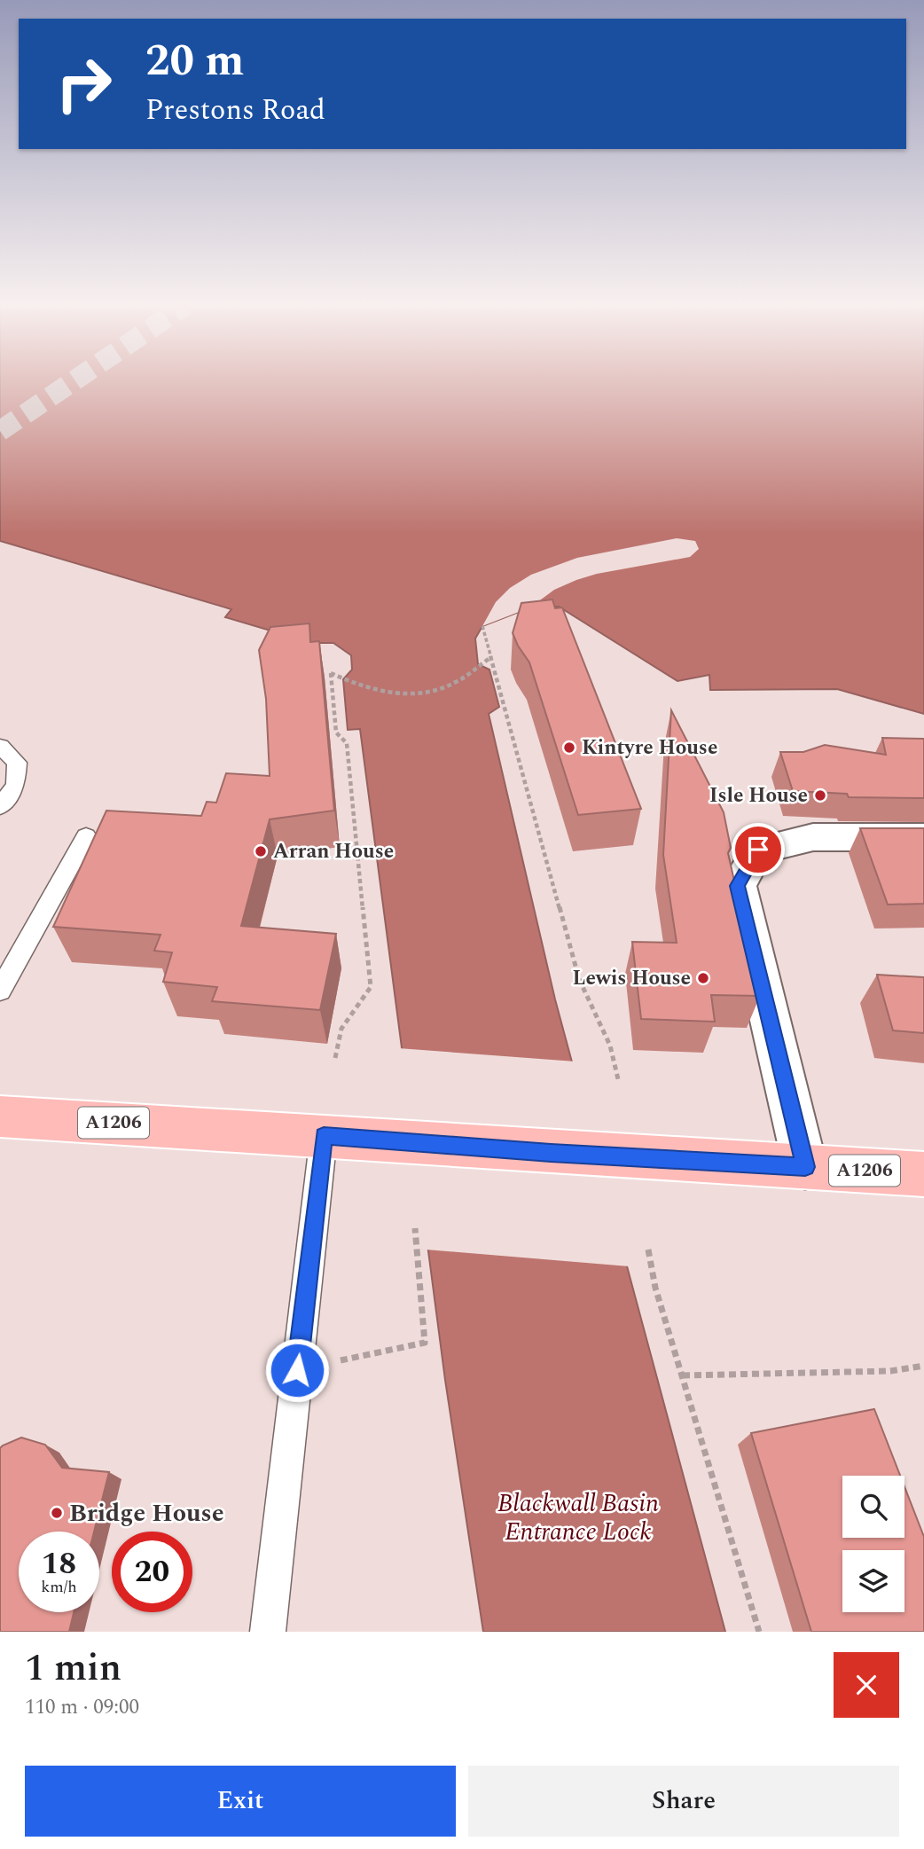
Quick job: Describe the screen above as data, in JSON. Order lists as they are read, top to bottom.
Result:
{
  "streets": {
    "main road": ["A1206"]
  },
  "water": ["Blackwall Basin Entrance Lock"],
  "places": [
    "Kintyre House",
    "Isle House",
    "Arran House",
    "Lewis House",
    "Bridge House"
  ],
  "page": {
    "turn": ["20 m", "Prestons Road"],
    "speed": "18 km/h",
    "limit": "20",
    "heading": ["1 min", "110 m · 09:00"],
    "buttons": ["Exit", "Share"]
  }
}
